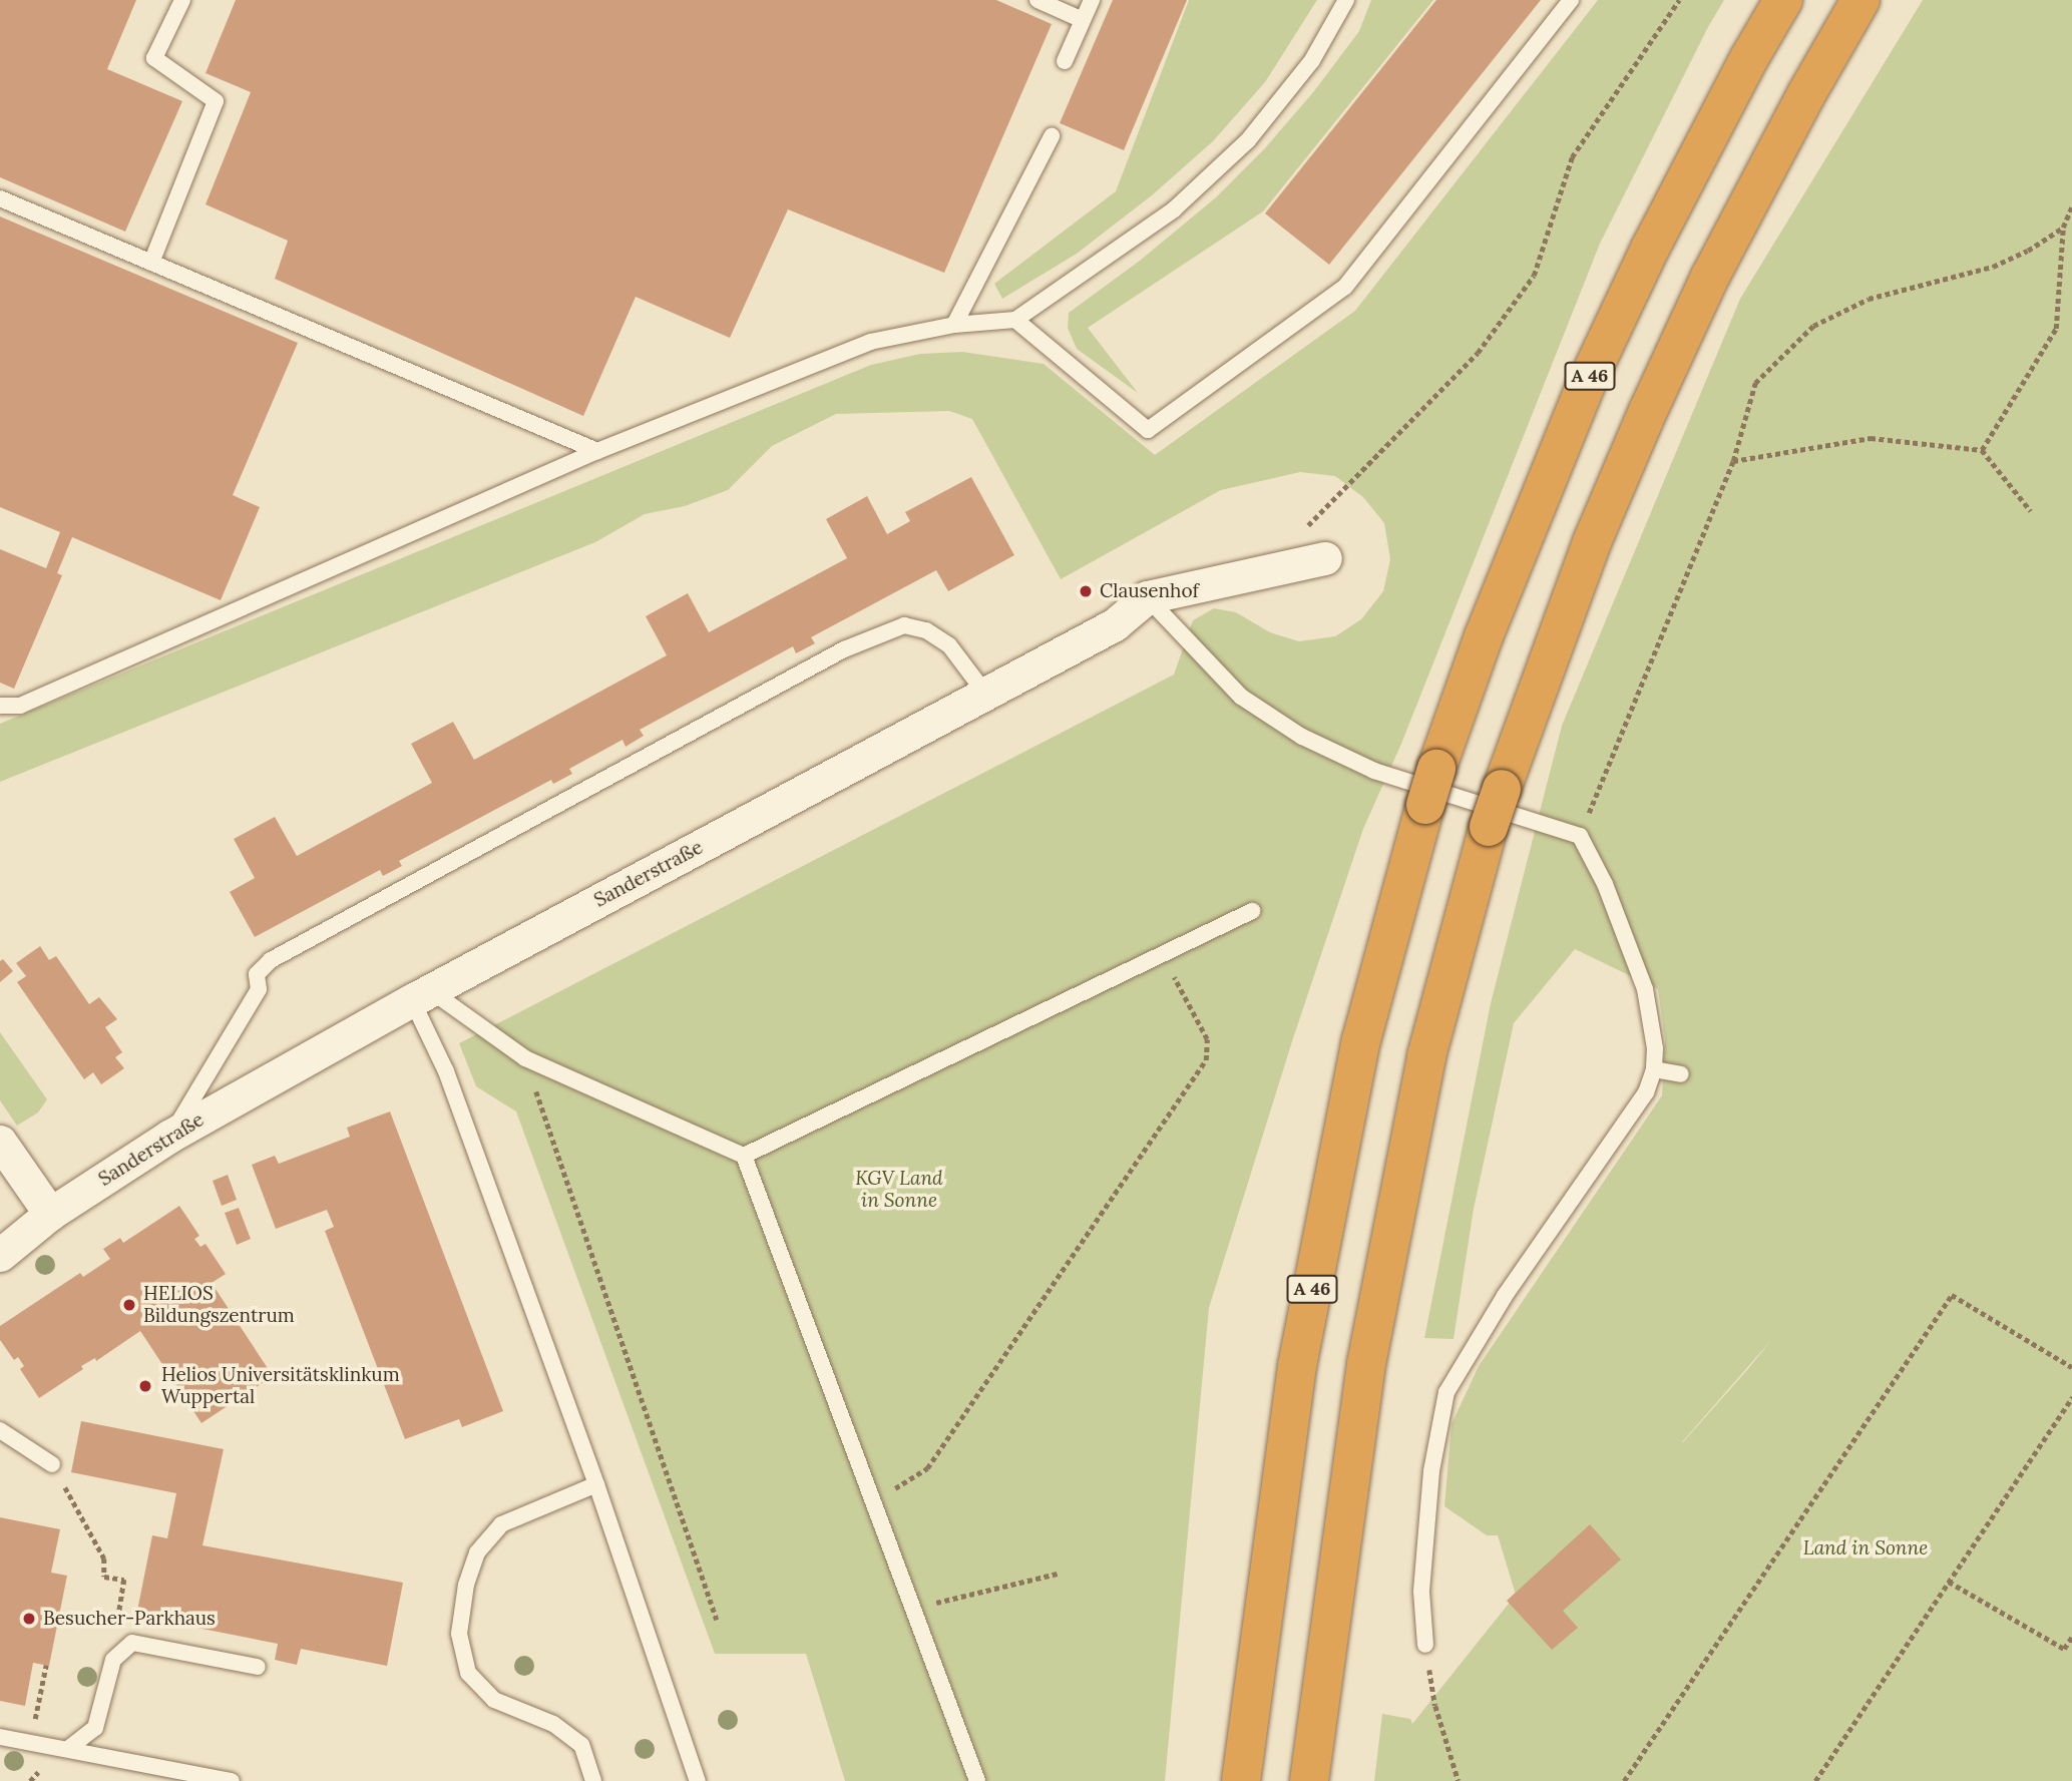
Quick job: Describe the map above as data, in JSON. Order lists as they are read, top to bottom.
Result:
{
  "streets": {
    "highway": ["A 46"],
    "street": ["Sanderstraße"]
  },
  "parks": ["KGV Land in Sonne", "Land in Sonne"],
  "places": [
    "Clausenhof",
    "HELIOS Bildungszentrum",
    "Helios Universitätsklinkum Wuppertal",
    "Besucher-Parkhaus"
  ]
}
